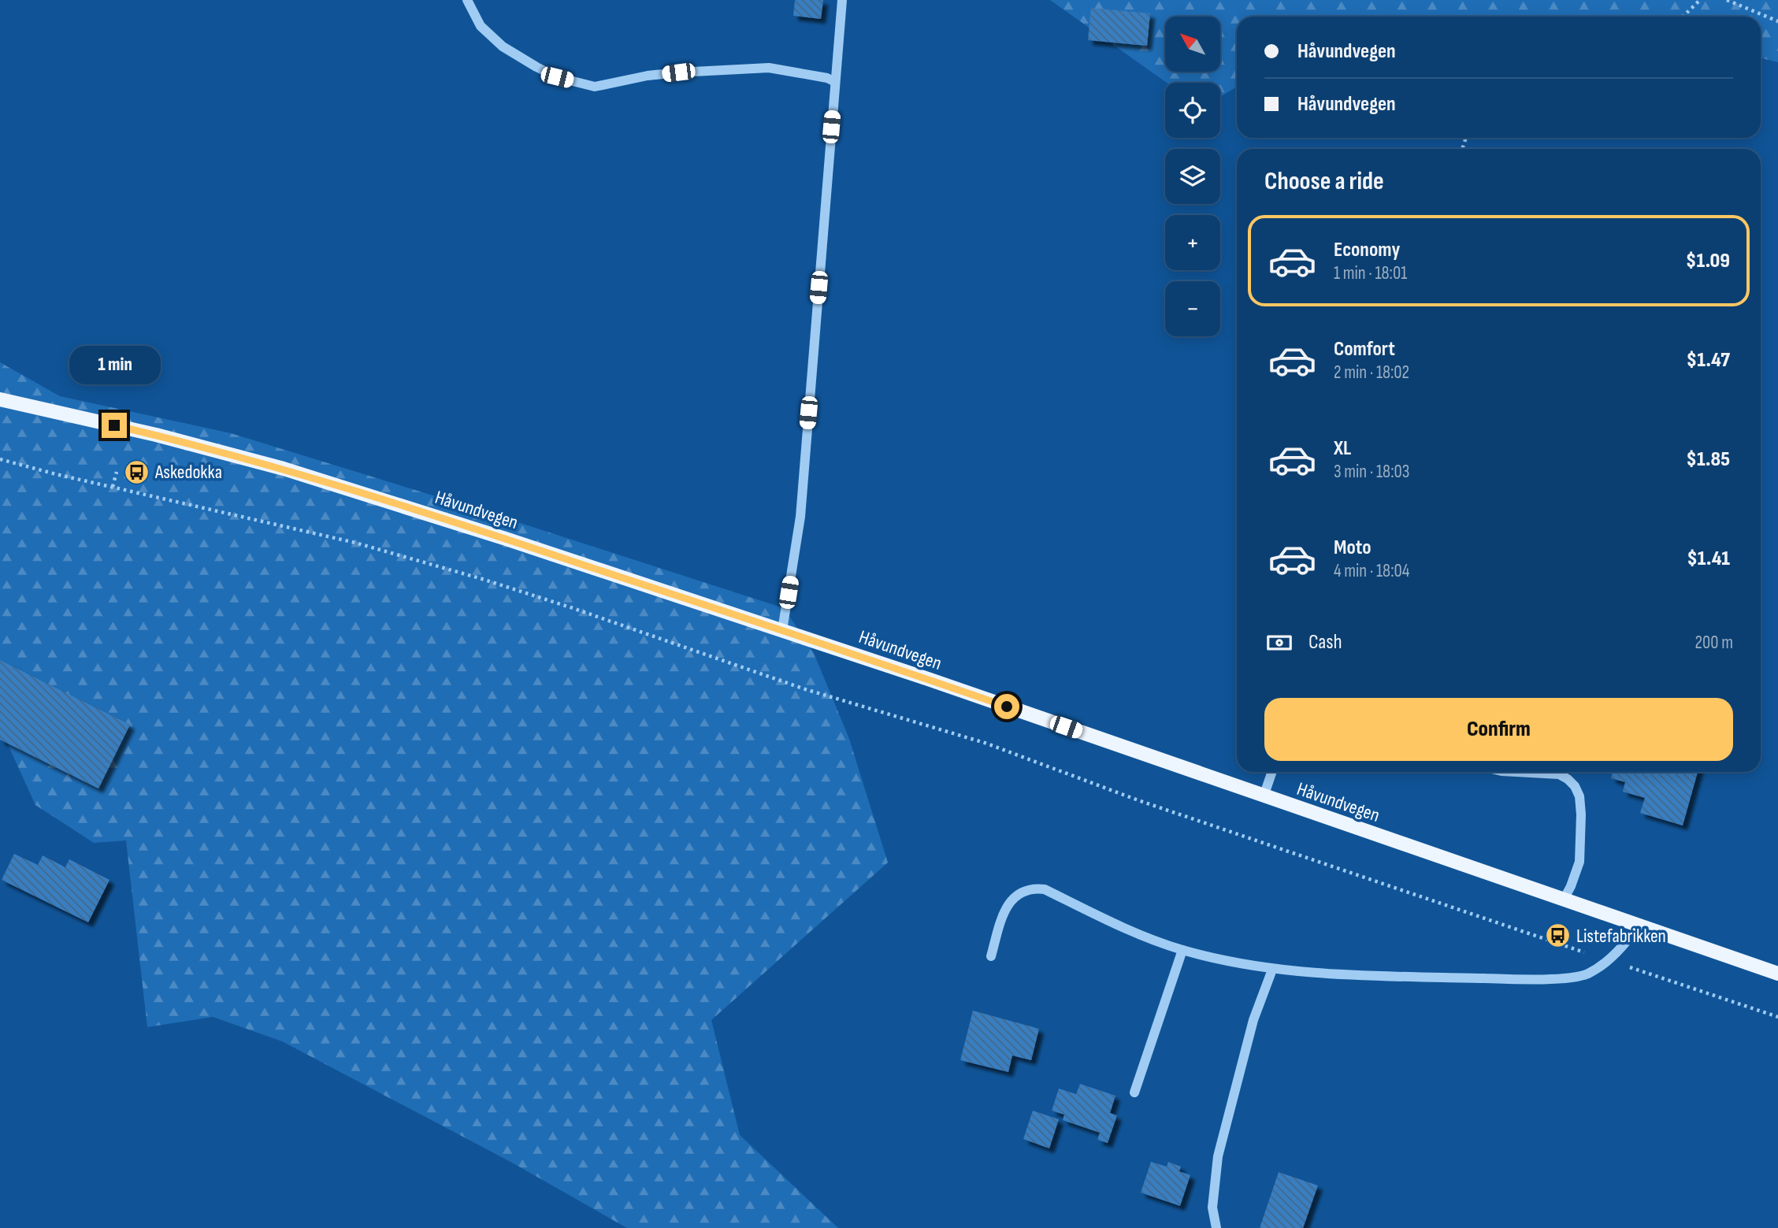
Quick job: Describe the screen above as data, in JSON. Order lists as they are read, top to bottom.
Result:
{
  "streets": {
    "main road": ["Håvundvegen"]
  },
  "places": {
    "bus stop": ["Askedokka", "Listefabrikken"]
  },
  "north": "top left",
  "page": {
    "map_buttons": ["+", "−"],
    "banner": ["Håvundvegen", "Håvundvegen"],
    "heading": "Choose a ride",
    "list": [
      {
        "name": "Economy",
        "note": "1 min · 18:01",
        "value": "$1.09"
      },
      {
        "name": "Comfort",
        "note": "2 min · 18:02",
        "value": "$1.47"
      },
      {
        "name": "XL",
        "note": "3 min · 18:03",
        "value": "$1.85"
      },
      {
        "name": "Moto",
        "note": "4 min · 18:04",
        "value": "$1.41"
      }
    ],
    "bubble": "1 min",
    "pay": ["Cash", "200 m"],
    "buttons": "Confirm"
  }
}
